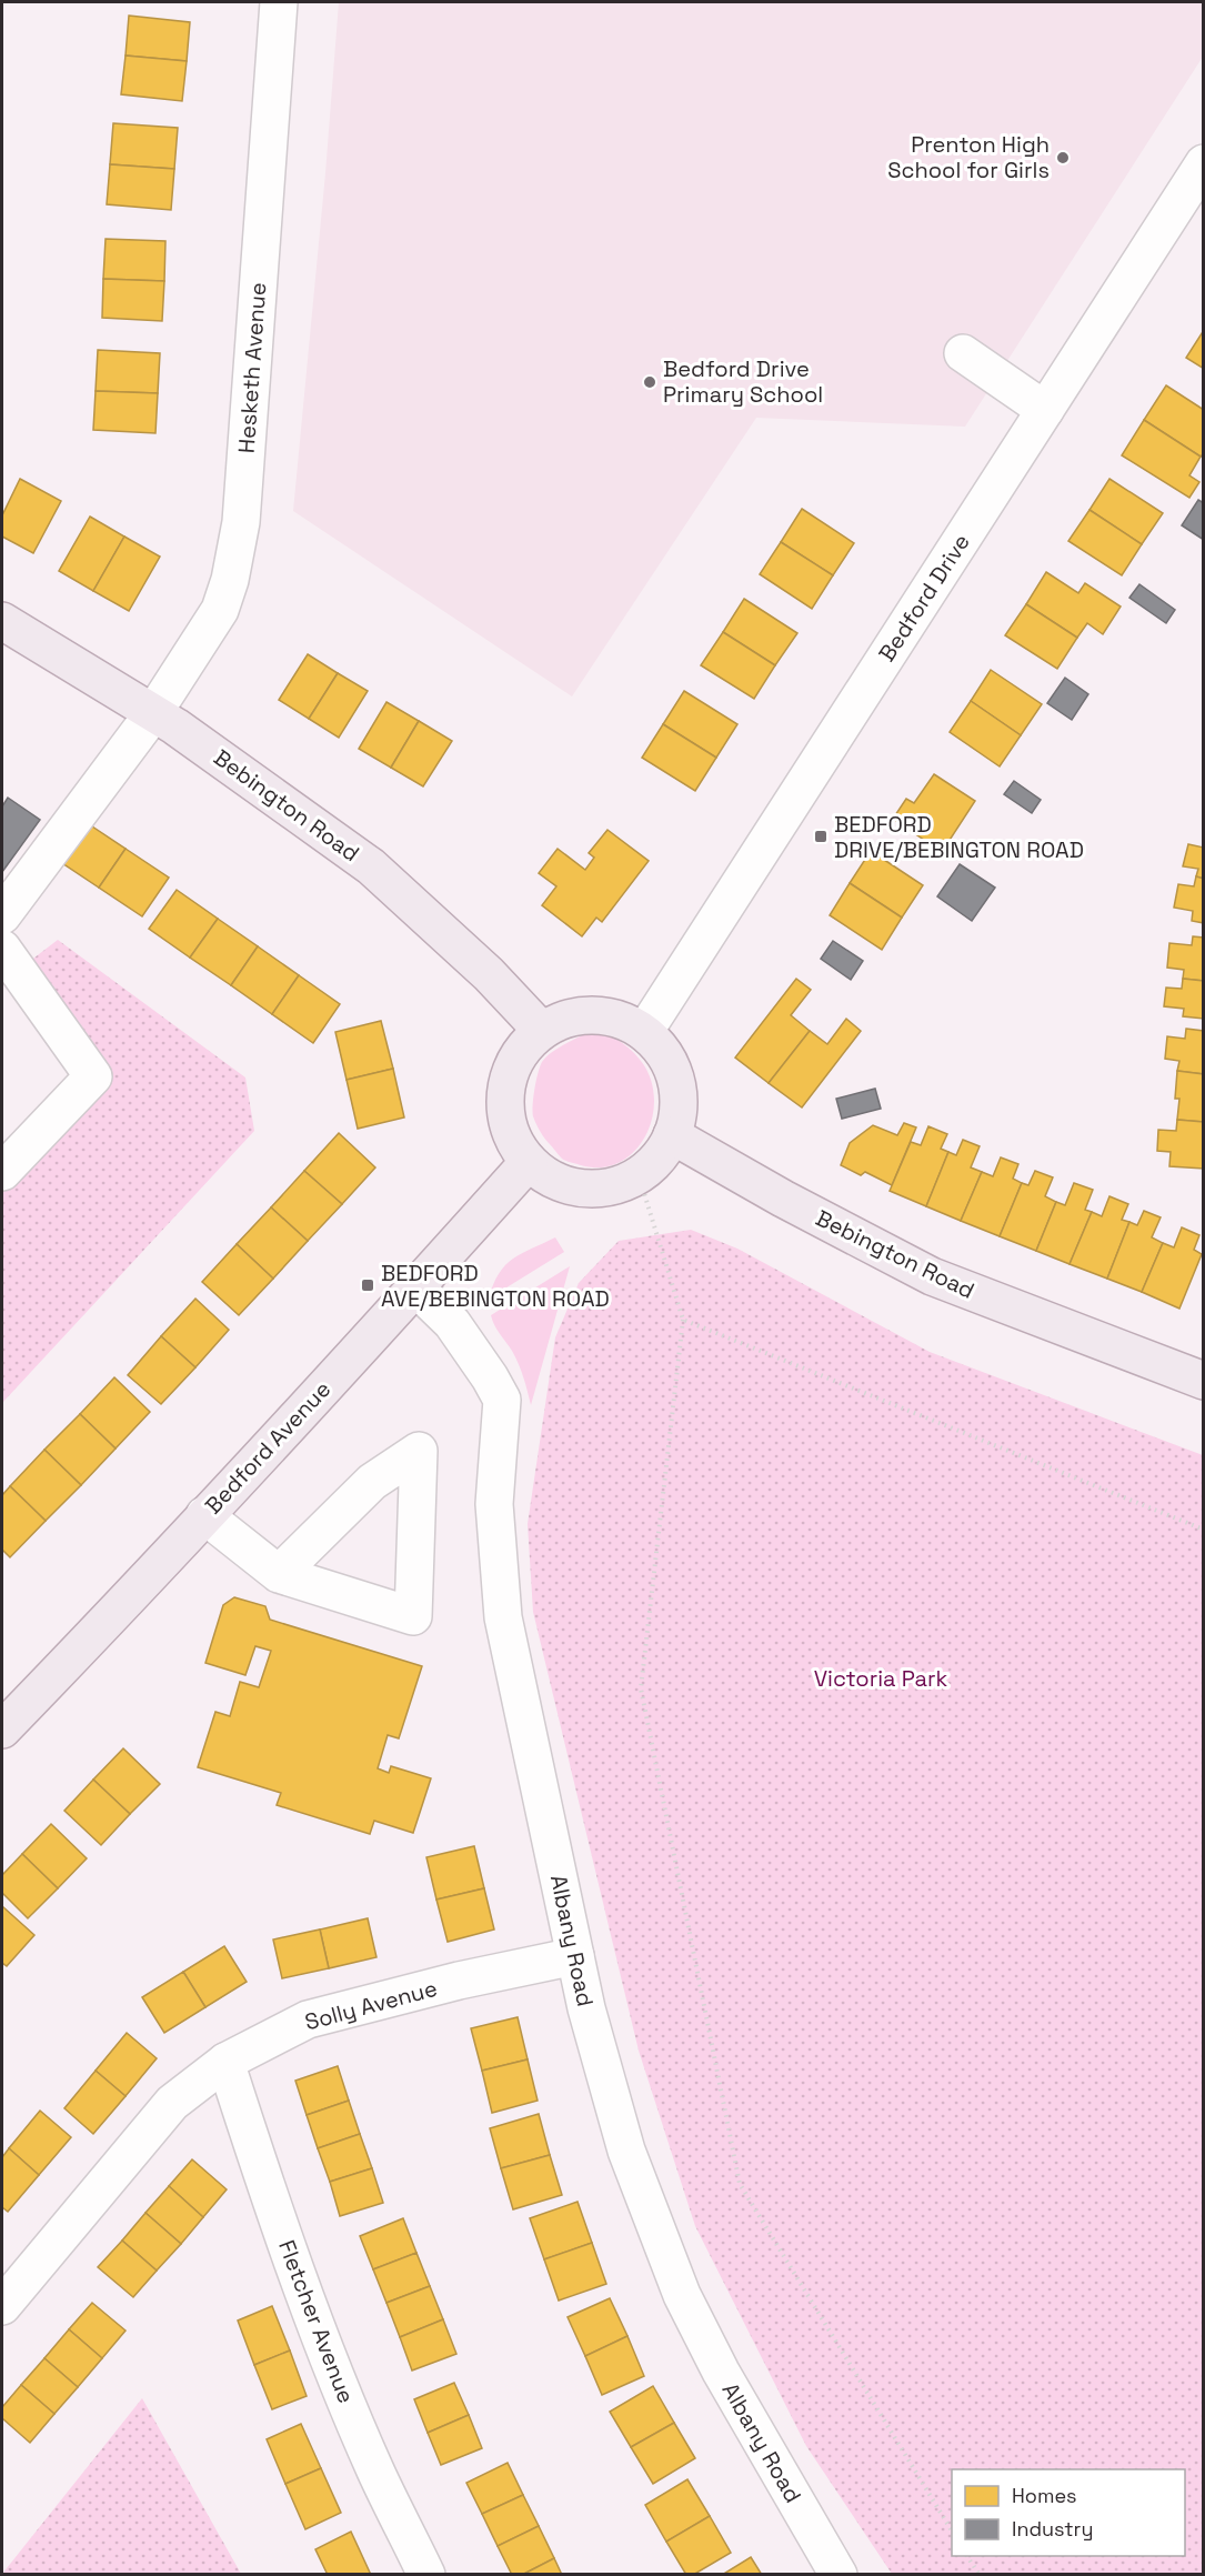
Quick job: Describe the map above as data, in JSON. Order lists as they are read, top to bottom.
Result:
{
  "streets": {
    "main road": ["Bebington Road", "Bedford Avenue"],
    "street": [
      "Hesketh Avenue",
      "Bedford Drive",
      "Albany Road",
      "Solly Avenue",
      "Fletcher Avenue"
    ]
  },
  "crossings": [
    ["Hesketh Avenue", "Bebington Road"],
    ["Bedford Drive", "Bebington Road"],
    ["Bedford Drive", "Bedford Avenue"],
    ["Bebington Road", "Bedford Avenue"],
    ["Bedford Avenue", "Albany Road"],
    ["Albany Road", "Solly Avenue"],
    ["Solly Avenue", "Fletcher Avenue"]
  ],
  "parks": ["Victoria Park"],
  "places": {
    "other": ["Prenton High School for Girls", "Bedford Drive Primary School"],
    "transit": ["BEDFORD DRIVE/BEBINGTON ROAD", "BEDFORD AVE/BEBINGTON ROAD"]
  },
  "legend": ["Homes", "Industry"]
}
